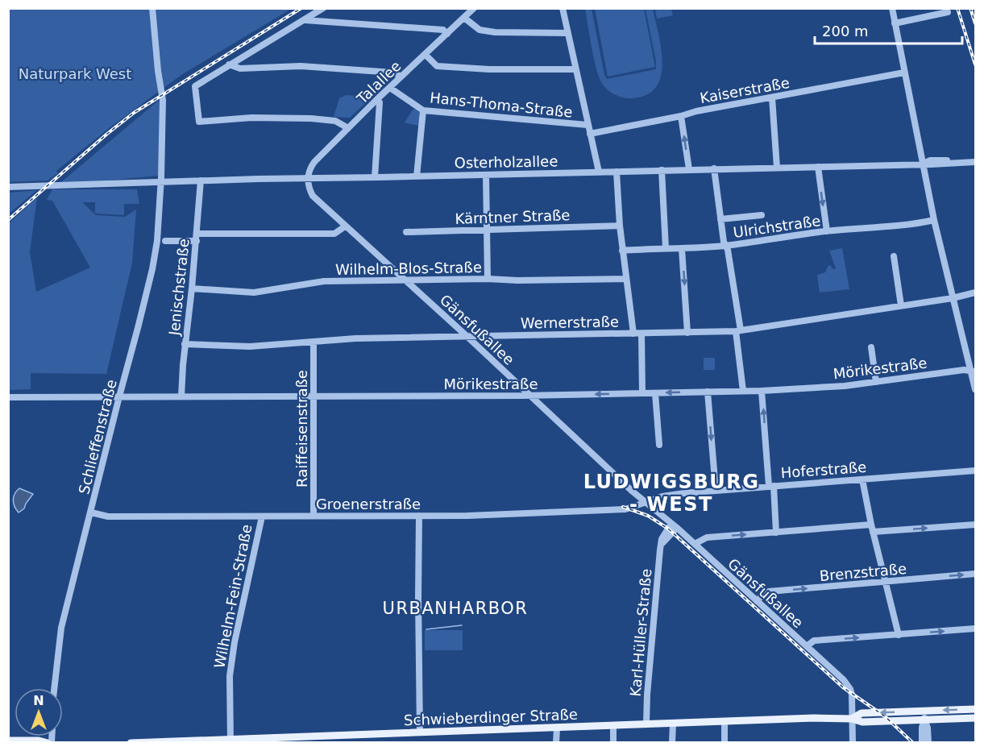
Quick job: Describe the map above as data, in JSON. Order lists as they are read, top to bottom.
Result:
{
  "streets": {
    "main road": ["Schwieberdinger Straße"],
    "street": [
      "Talallee",
      "Kaiserstraße",
      "Hans-Thoma-Straße",
      "Osterholzallee",
      "Kärntner Straße",
      "Ulrichstraße",
      "Wilhelm-Blos-Straße",
      "Jenischstraße",
      "Wernerstraße",
      "Gänsfußallee",
      "Mörikestraße",
      "Raiffeisenstraße",
      "Schlieffenstraße",
      "Hoferstraße",
      "Groenerstraße",
      "Brenzstraße",
      "Wilhelm-Fein-Straße",
      "Karl-Hüller-Straße"
    ]
  },
  "crossings": [
    ["Talallee", "Hans-Thoma-Straße"],
    ["Talallee", "Osterholzallee"],
    ["Talallee", "Gänsfußallee"],
    ["Osterholzallee", "Jenischstraße"],
    ["Osterholzallee", "Gänsfußallee"],
    ["Osterholzallee", "Schlieffenstraße"],
    ["Wilhelm-Blos-Straße", "Jenischstraße"],
    ["Wilhelm-Blos-Straße", "Gänsfußallee"],
    ["Jenischstraße", "Wernerstraße"],
    ["Jenischstraße", "Mörikestraße"],
    ["Wernerstraße", "Gänsfußallee"],
    ["Wernerstraße", "Raiffeisenstraße"],
    ["Gänsfußallee", "Mörikestraße"],
    ["Gänsfußallee", "Hoferstraße"],
    ["Gänsfußallee", "Groenerstraße"],
    ["Gänsfußallee", "Brenzstraße"],
    ["Gänsfußallee", "Karl-Hüller-Straße"],
    ["Gänsfußallee", "Schwieberdinger Straße"],
    ["Mörikestraße", "Raiffeisenstraße"],
    ["Mörikestraße", "Schlieffenstraße"],
    ["Raiffeisenstraße", "Groenerstraße"],
    ["Schlieffenstraße", "Groenerstraße"],
    ["Hoferstraße", "Groenerstraße"],
    ["Groenerstraße", "Wilhelm-Fein-Straße"],
    ["Wilhelm-Fein-Straße", "Schwieberdinger Straße"],
    ["Karl-Hüller-Straße", "Schwieberdinger Straße"]
  ],
  "districts": ["LUDWIGSBURG - WEST", "URBANHARBOR"],
  "parks": ["Naturpark West"],
  "scale_bar": "200 m",
  "north": "top"
}
